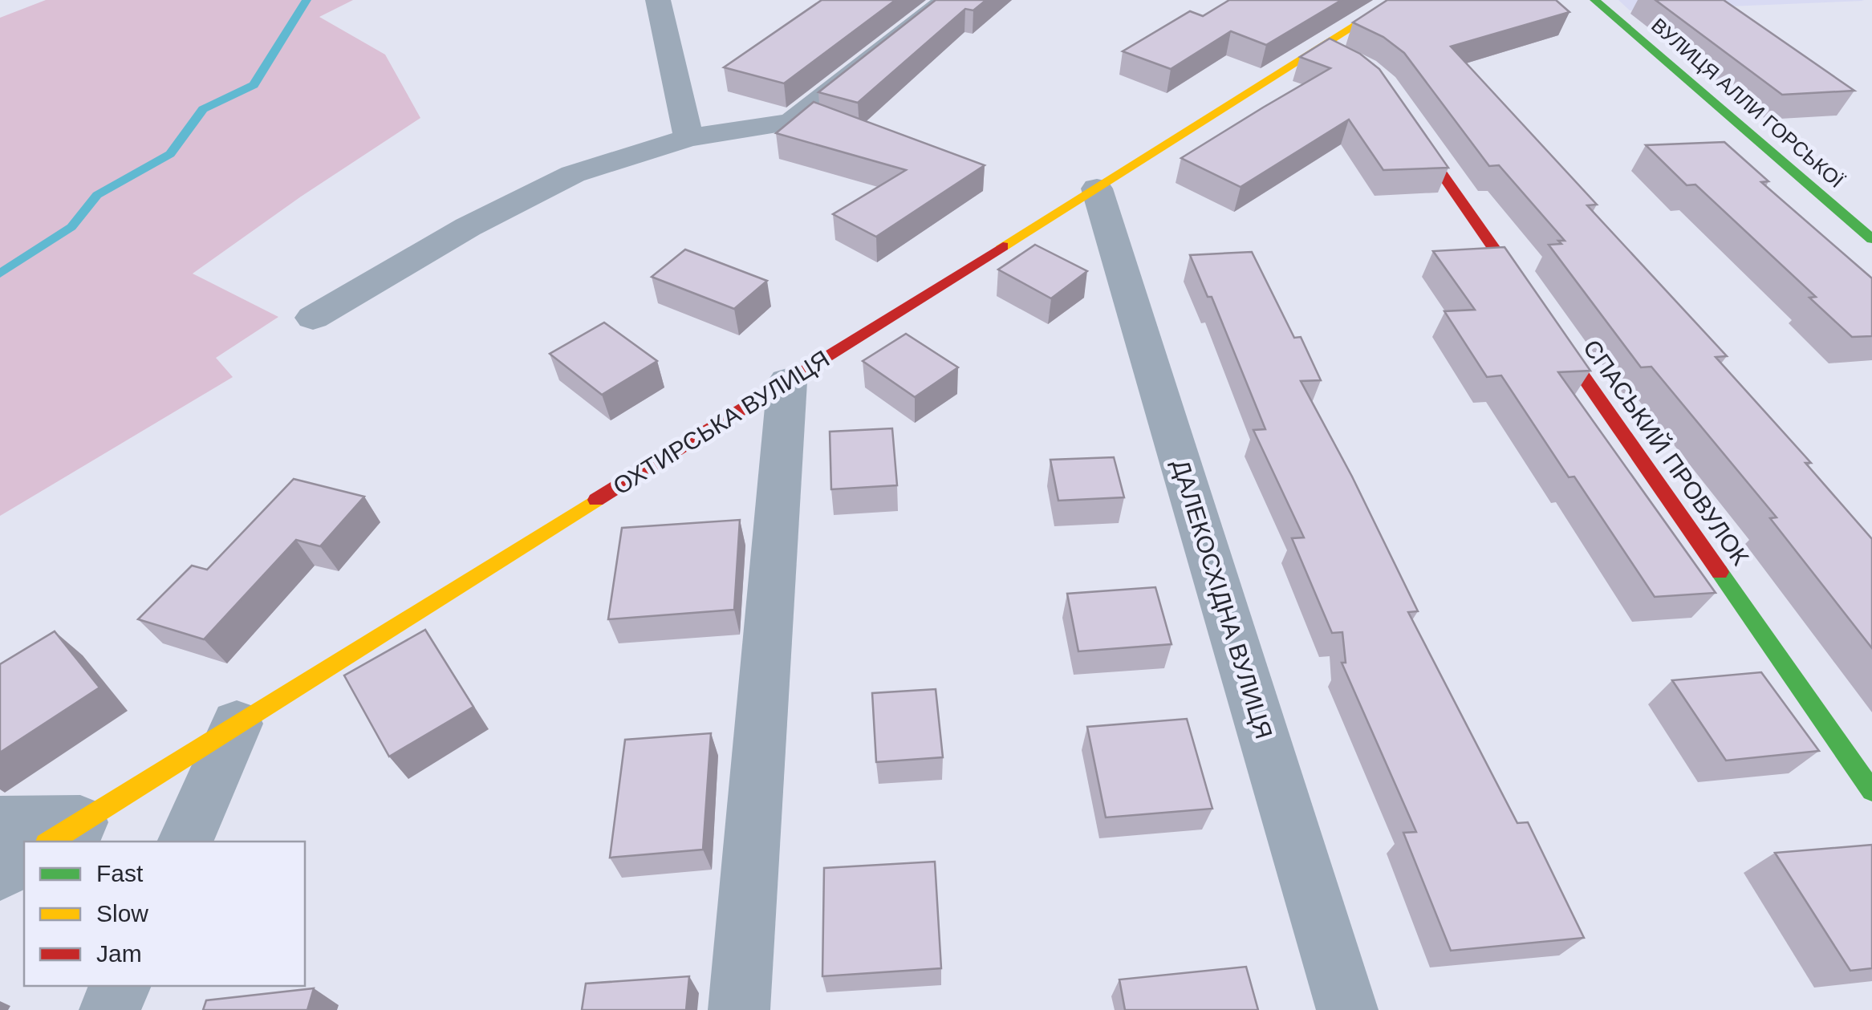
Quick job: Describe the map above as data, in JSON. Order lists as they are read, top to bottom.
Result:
{
  "streets": {
    "street": [
      "ВУЛИЦЯ АЛЛИ ГОРСЬКОЇ",
      "ОХТИРСЬКА ВУЛИЦЯ",
      "СПАСЬКИЙ ПРОВУЛОК",
      "ДАЛЕКОСХІДНА ВУЛИЦЯ"
    ]
  },
  "crossings": [
    ["ОХТИРСЬКА ВУЛИЦЯ", "ДАЛЕКОСХІДНА ВУЛИЦЯ"]
  ],
  "legend": ["Fast", "Slow", "Jam"]
}
